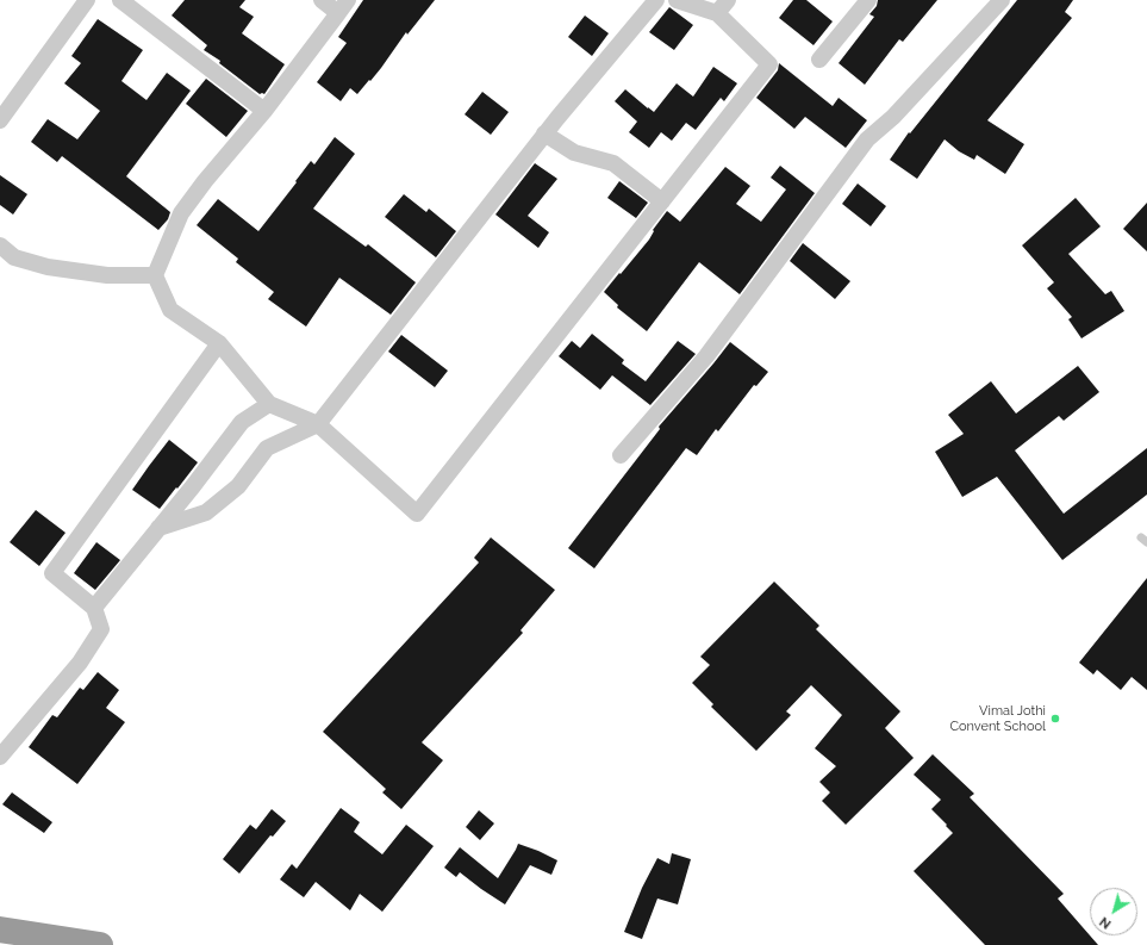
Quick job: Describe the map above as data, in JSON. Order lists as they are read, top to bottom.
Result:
{
  "places": ["Vimal Jothi Convent School"],
  "north": "bottom left"
}
